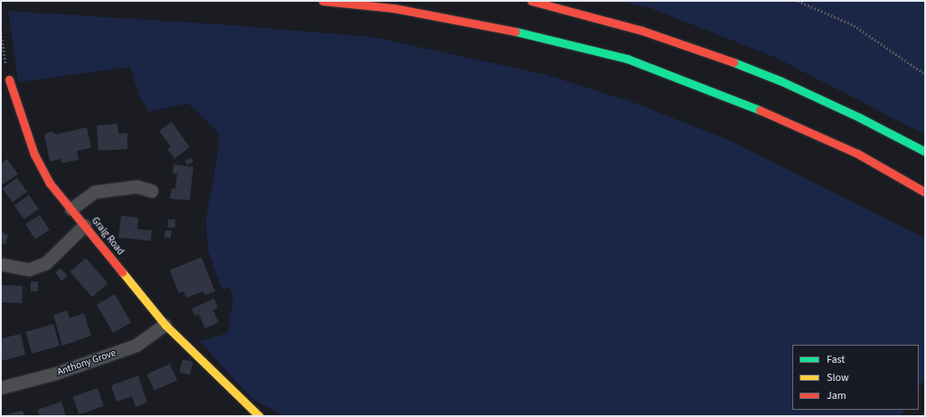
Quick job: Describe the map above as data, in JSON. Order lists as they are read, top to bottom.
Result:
{
  "streets": {
    "main road": ["Graig Road"],
    "street": ["Anthony Grove"]
  },
  "crossings": [
    ["Graig Road", "Anthony Grove"]
  ],
  "legend": ["Fast", "Slow", "Jam"]
}
